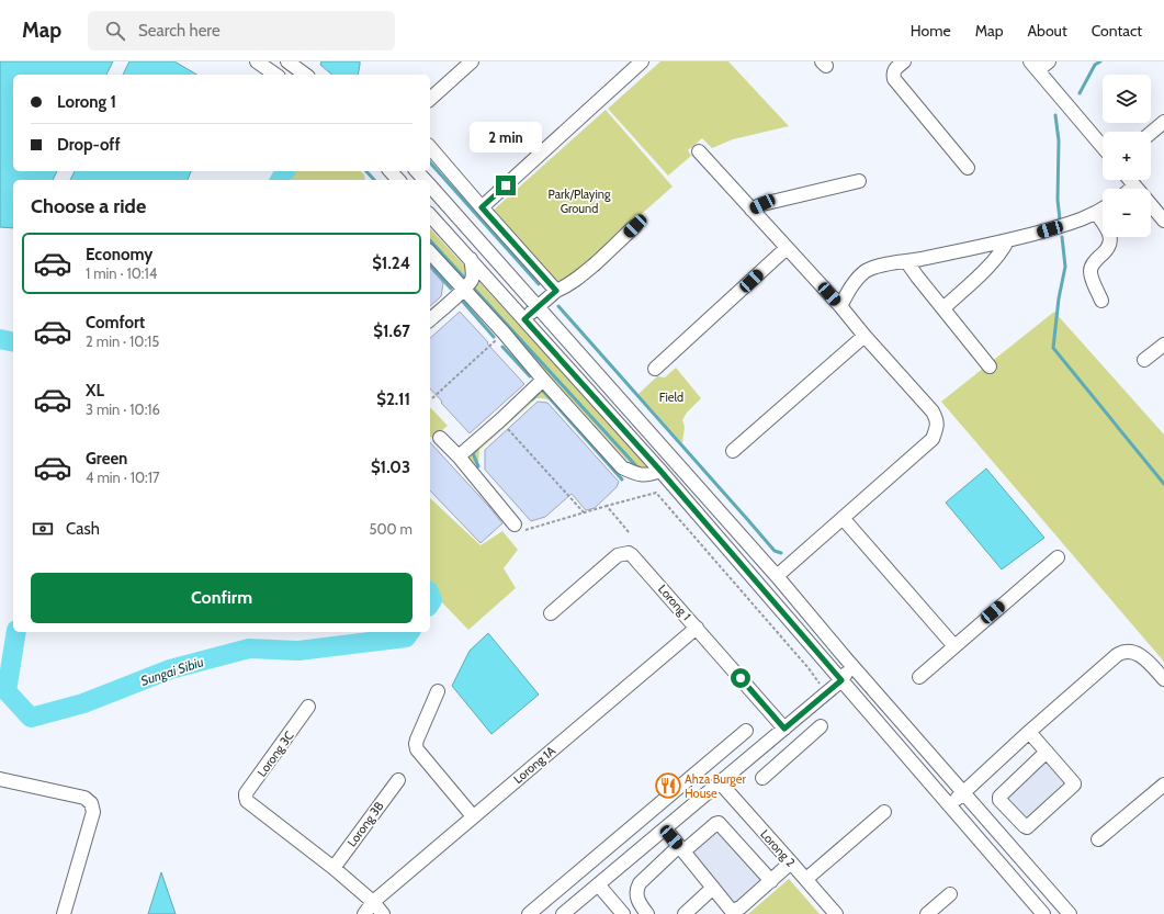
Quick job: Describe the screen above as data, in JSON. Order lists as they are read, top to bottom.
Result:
{
  "streets": {
    "street": [
      "Lorong 1",
      "Lorong 3C",
      "Lorong 1A",
      "Lorong 3B",
      "Lorong 2"
    ]
  },
  "crossings": [
    ["Lorong 1", "Lorong 1A"],
    ["Lorong 3C", "Lorong 3B"]
  ],
  "water": ["Sungai Sibiu"],
  "parks": ["Park/Playing Ground", "Field"],
  "places": {
    "restaurant": ["Ahza Burger House"]
  },
  "page": {
    "header": "Map",
    "search": "Search here",
    "nav": [
      "Home",
      "Map",
      "About",
      "Contact"
    ],
    "map_buttons": ["+", "−"],
    "banner": ["Lorong 1", "Drop-off"],
    "bubble": "2 min",
    "heading": "Choose a ride",
    "list": [
      {
        "name": "Economy",
        "note": "1 min · 10:14",
        "value": "$1.24"
      },
      {
        "name": "Comfort",
        "note": "2 min · 10:15",
        "value": "$1.67"
      },
      {
        "name": "XL",
        "note": "3 min · 10:16",
        "value": "$2.11"
      },
      {
        "name": "Green",
        "note": "4 min · 10:17",
        "value": "$1.03"
      }
    ],
    "pay": ["Cash", "500 m"],
    "buttons": "Confirm"
  }
}
